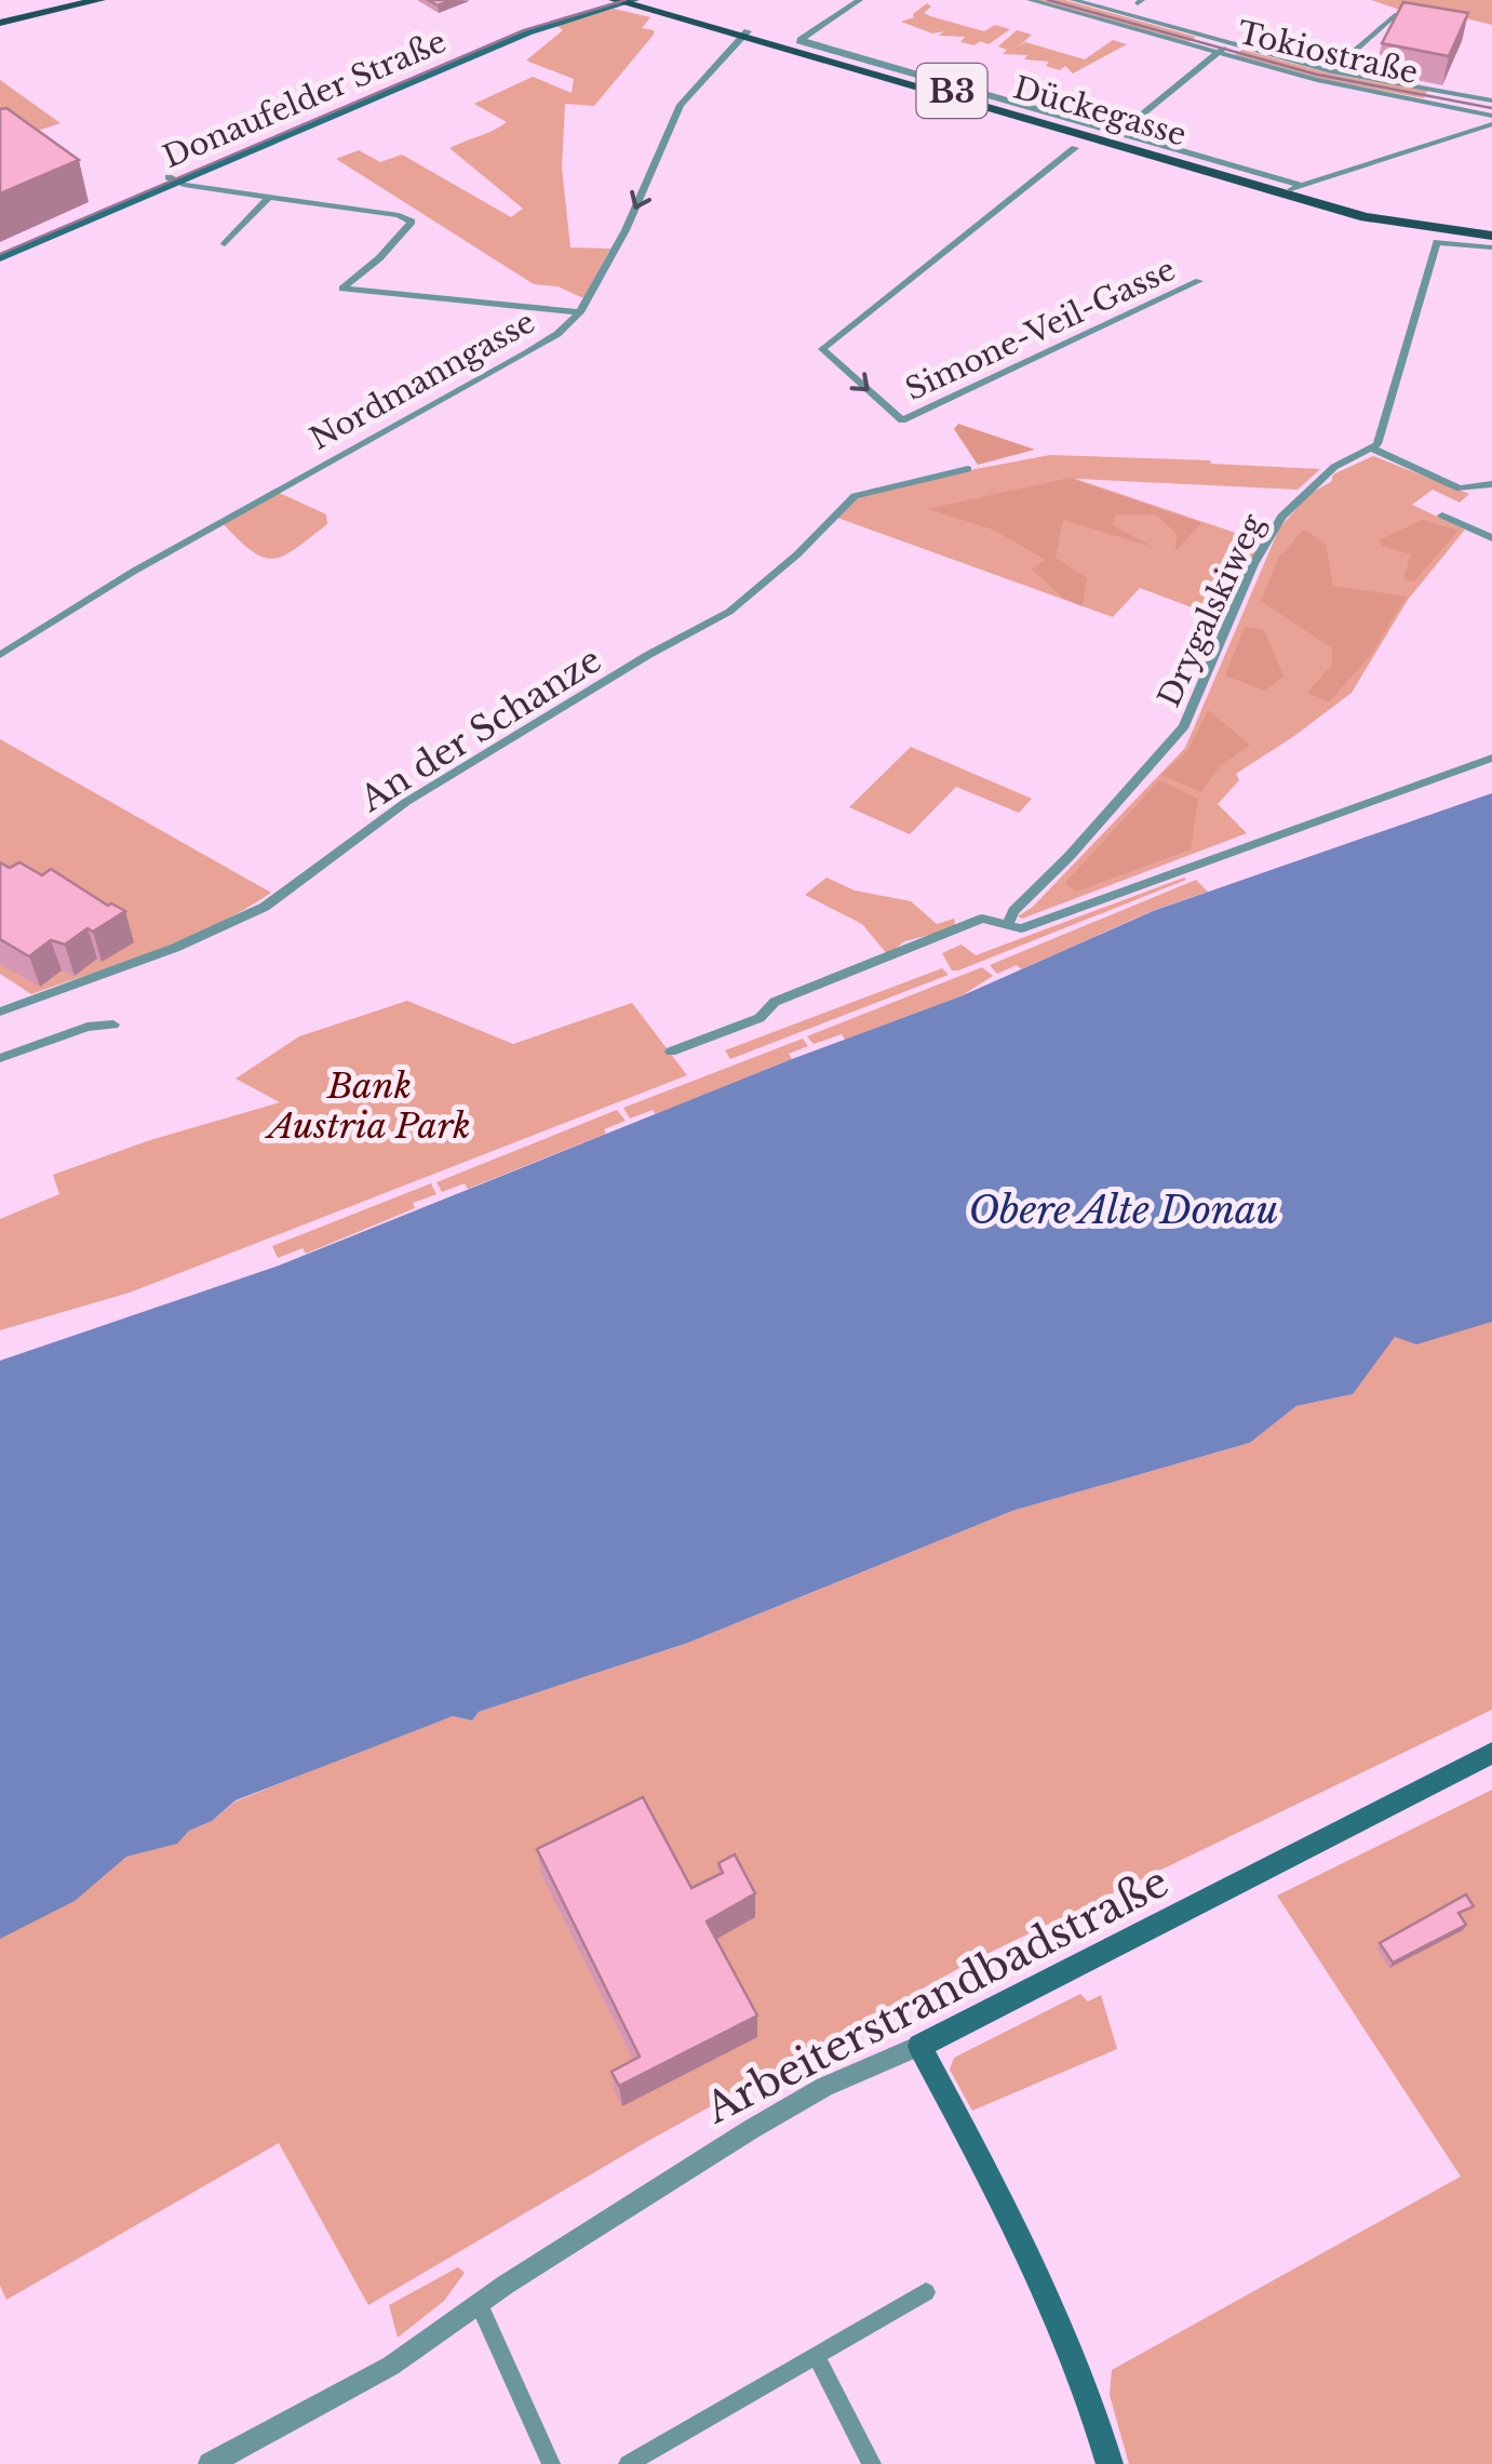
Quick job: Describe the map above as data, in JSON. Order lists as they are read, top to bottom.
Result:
{
  "streets": {
    "main road": [
      "B3",
      "Donaufelder Straße",
      "Dückegasse",
      "Arbeiterstrandbadstraße"
    ],
    "street": [
      "Tokiostraße",
      "Simone-Veil-Gasse",
      "Nordmanngasse",
      "Drygalskiweg",
      "An der Schanze"
    ]
  },
  "crossings": [
    ["B3", "Dückegasse"],
    ["Donaufelder Straße", "Dückegasse"],
    ["Dückegasse", "Nordmanngasse"]
  ],
  "water": ["Obere Alte Donau"],
  "parks": ["Bank Austria Park"]
}
